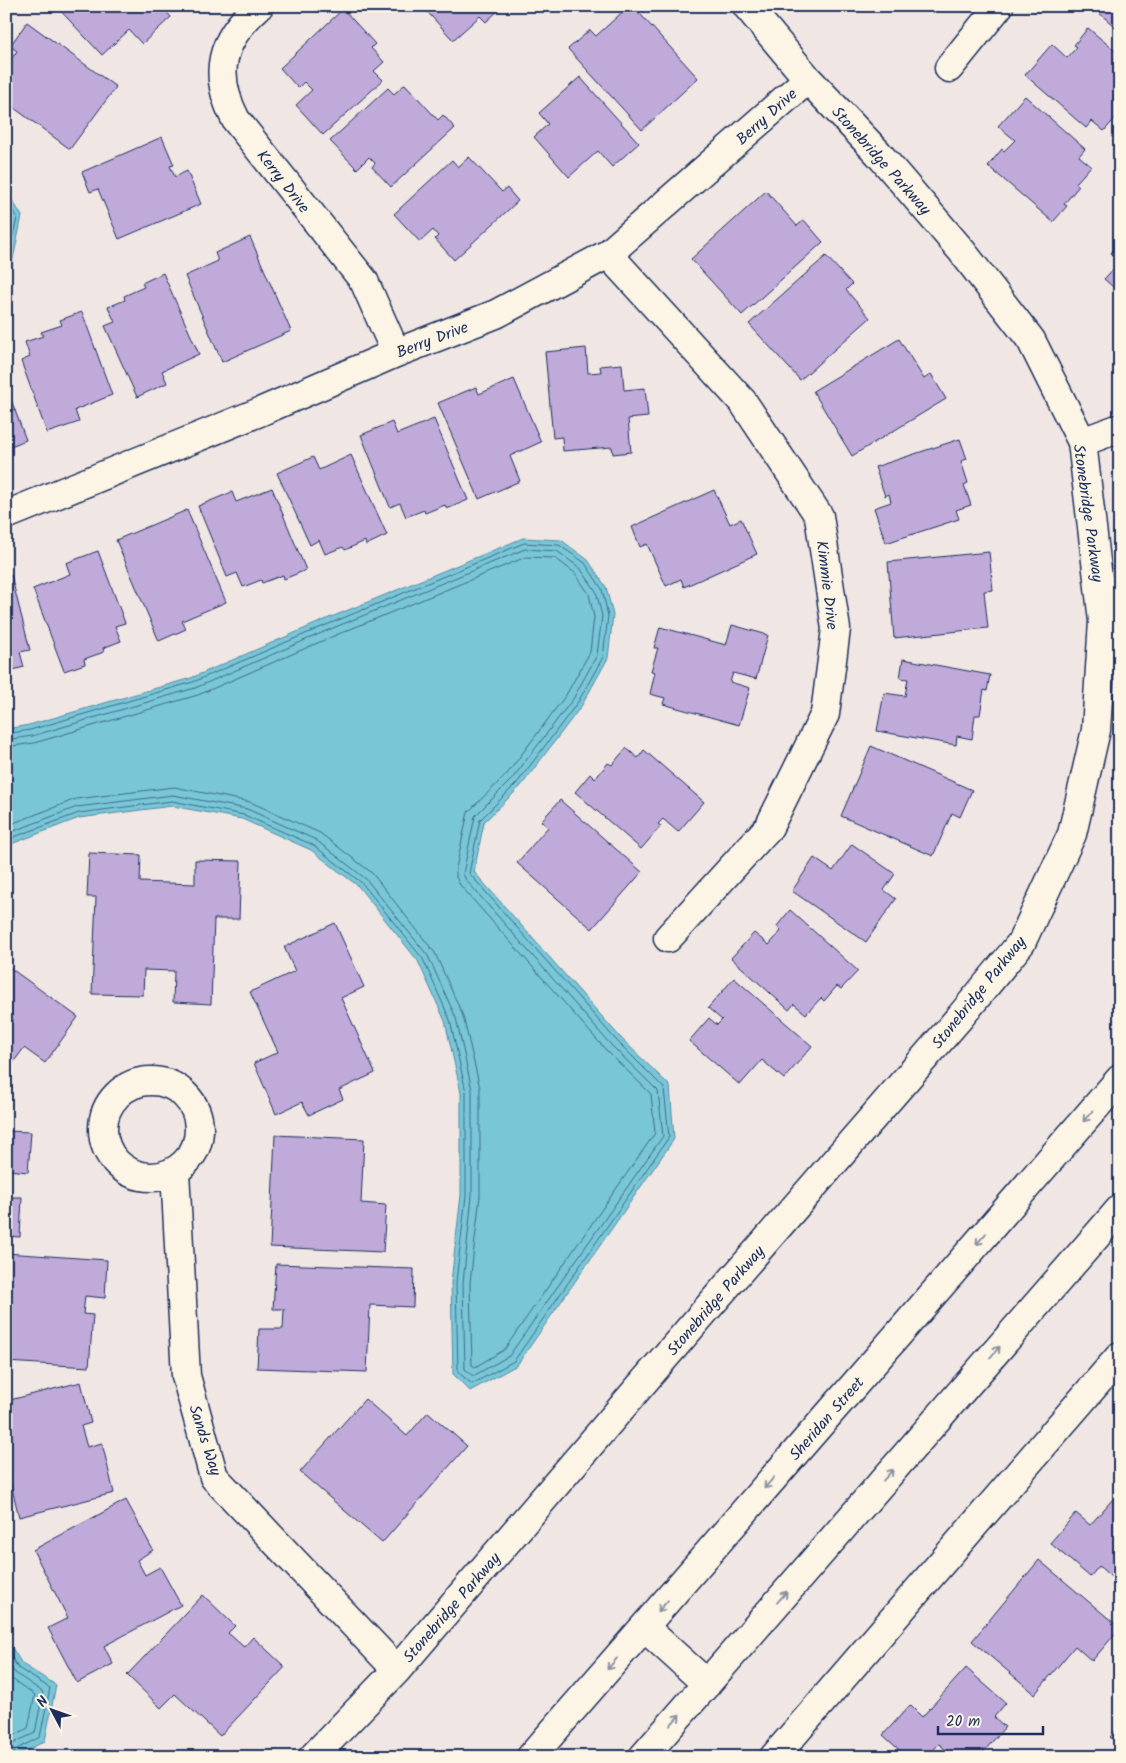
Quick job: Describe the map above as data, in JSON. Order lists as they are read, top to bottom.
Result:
{
  "streets": {
    "street": [
      "Berry Drive",
      "Stonebridge Parkway",
      "Kerry Drive",
      "Kimmie Drive",
      "Sheridan Street",
      "Sands Way"
    ]
  },
  "crossings": [
    ["Berry Drive", "Stonebridge Parkway"],
    ["Berry Drive", "Kerry Drive"],
    ["Berry Drive", "Kimmie Drive"],
    ["Stonebridge Parkway", "Sands Way"]
  ],
  "scale_bar": "20 m",
  "north": "top left"
}
